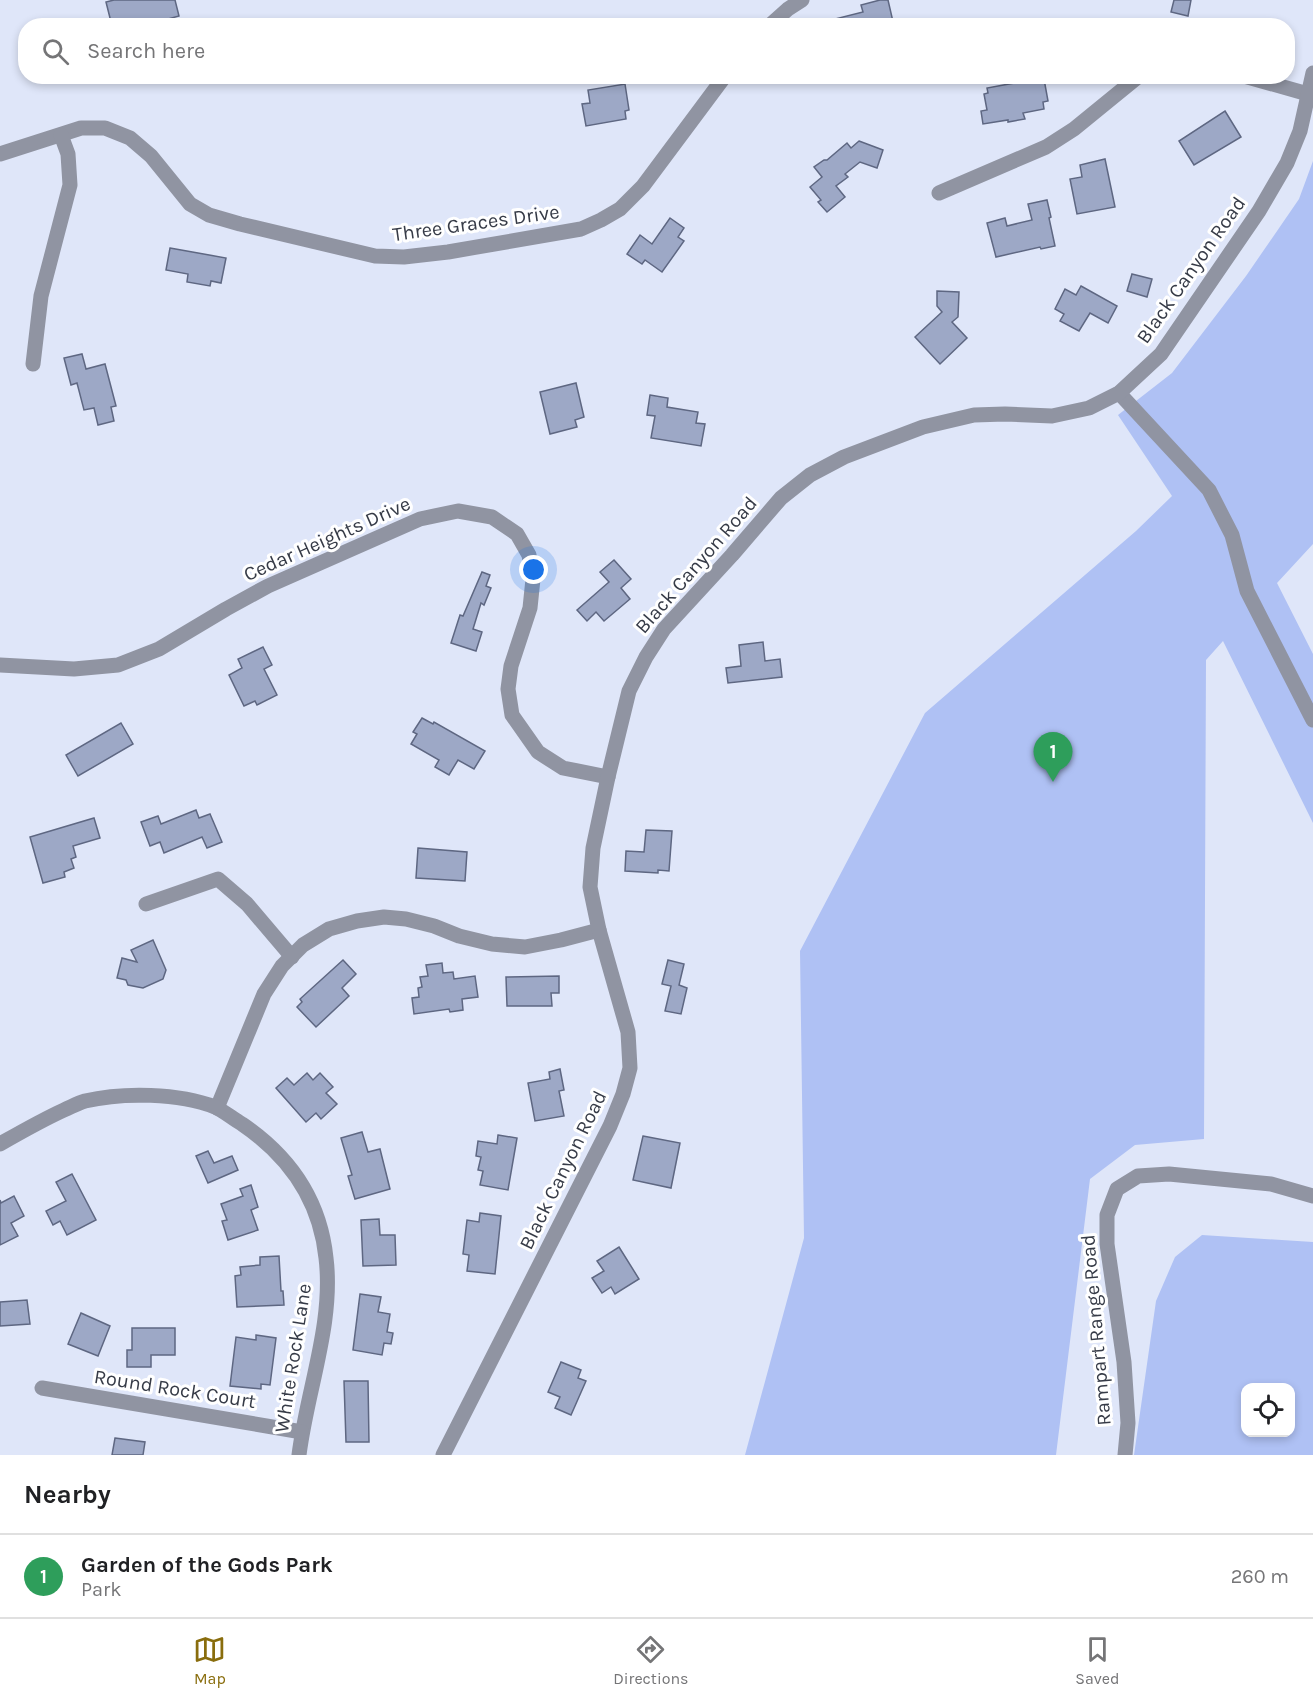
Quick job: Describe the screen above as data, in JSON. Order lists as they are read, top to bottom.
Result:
{
  "streets": {
    "street": [
      "Three Graces Drive",
      "Black Canyon Road",
      "Cedar Heights Drive",
      "Rampart Range Road",
      "White Rock Lane",
      "Round Rock Court"
    ]
  },
  "crossings": [
    ["Black Canyon Road", "Cedar Heights Drive"],
    ["White Rock Lane", "Round Rock Court"]
  ],
  "page": {
    "search": "Search here",
    "pins": "1",
    "heading": "Nearby",
    "list": [
      {
        "mark": "1",
        "name": "Garden of the Gods Park",
        "note": "Park",
        "value": "260 m"
      }
    ],
    "nav": ["Map", "Directions", "Saved"]
  }
}
